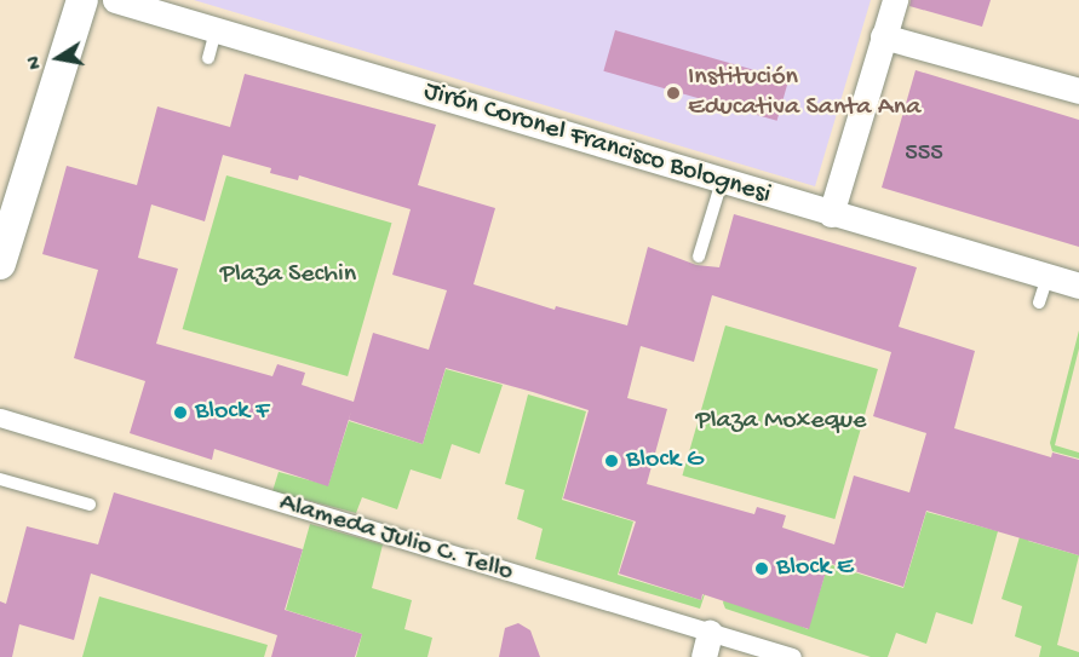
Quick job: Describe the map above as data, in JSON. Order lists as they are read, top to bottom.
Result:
{
  "streets": {
    "street": ["Jirón Coronel Francisco Bolognesi", "Alameda Julio C. Tello"]
  },
  "parks": ["Plaza Sechin", "Plaza Moxeque"],
  "places": [
    "Institución Educativa Santa Ana",
    "Block F",
    "Block G",
    "Block E"
  ],
  "house_numbers": ["555"],
  "north": "left"
}
